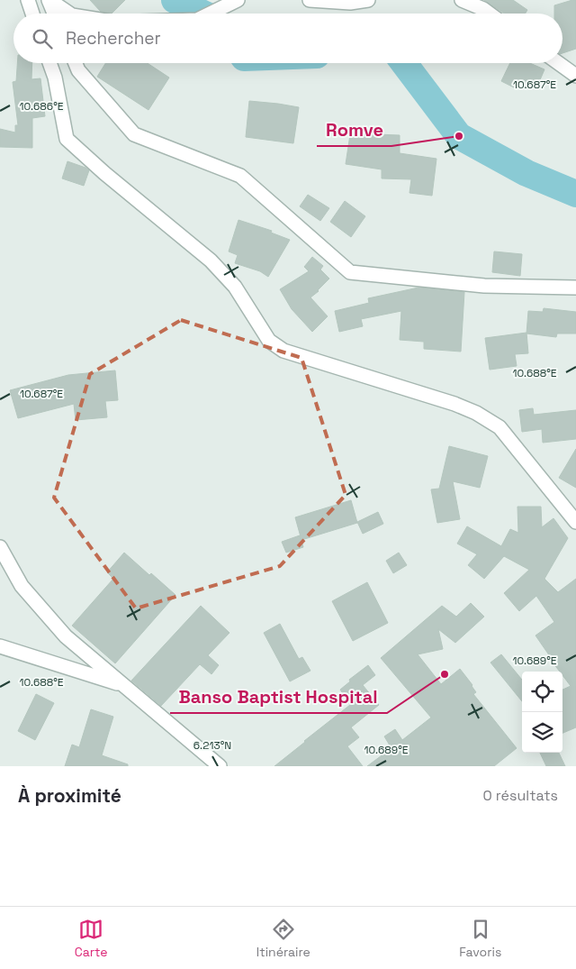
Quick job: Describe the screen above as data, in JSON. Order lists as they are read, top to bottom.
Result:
{
  "places": ["Romve", "Banso Baptist Hospital"],
  "page": {
    "search": "Rechercher",
    "heading": ["À proximité", "0 résultats"],
    "nav": ["Carte", "Itinéraire", "Favoris"]
  },
  "coordinates": [
    "10.687°E",
    "10.686°E",
    "10.688°E",
    "10.689°E",
    "6.213°N"
  ]
}
